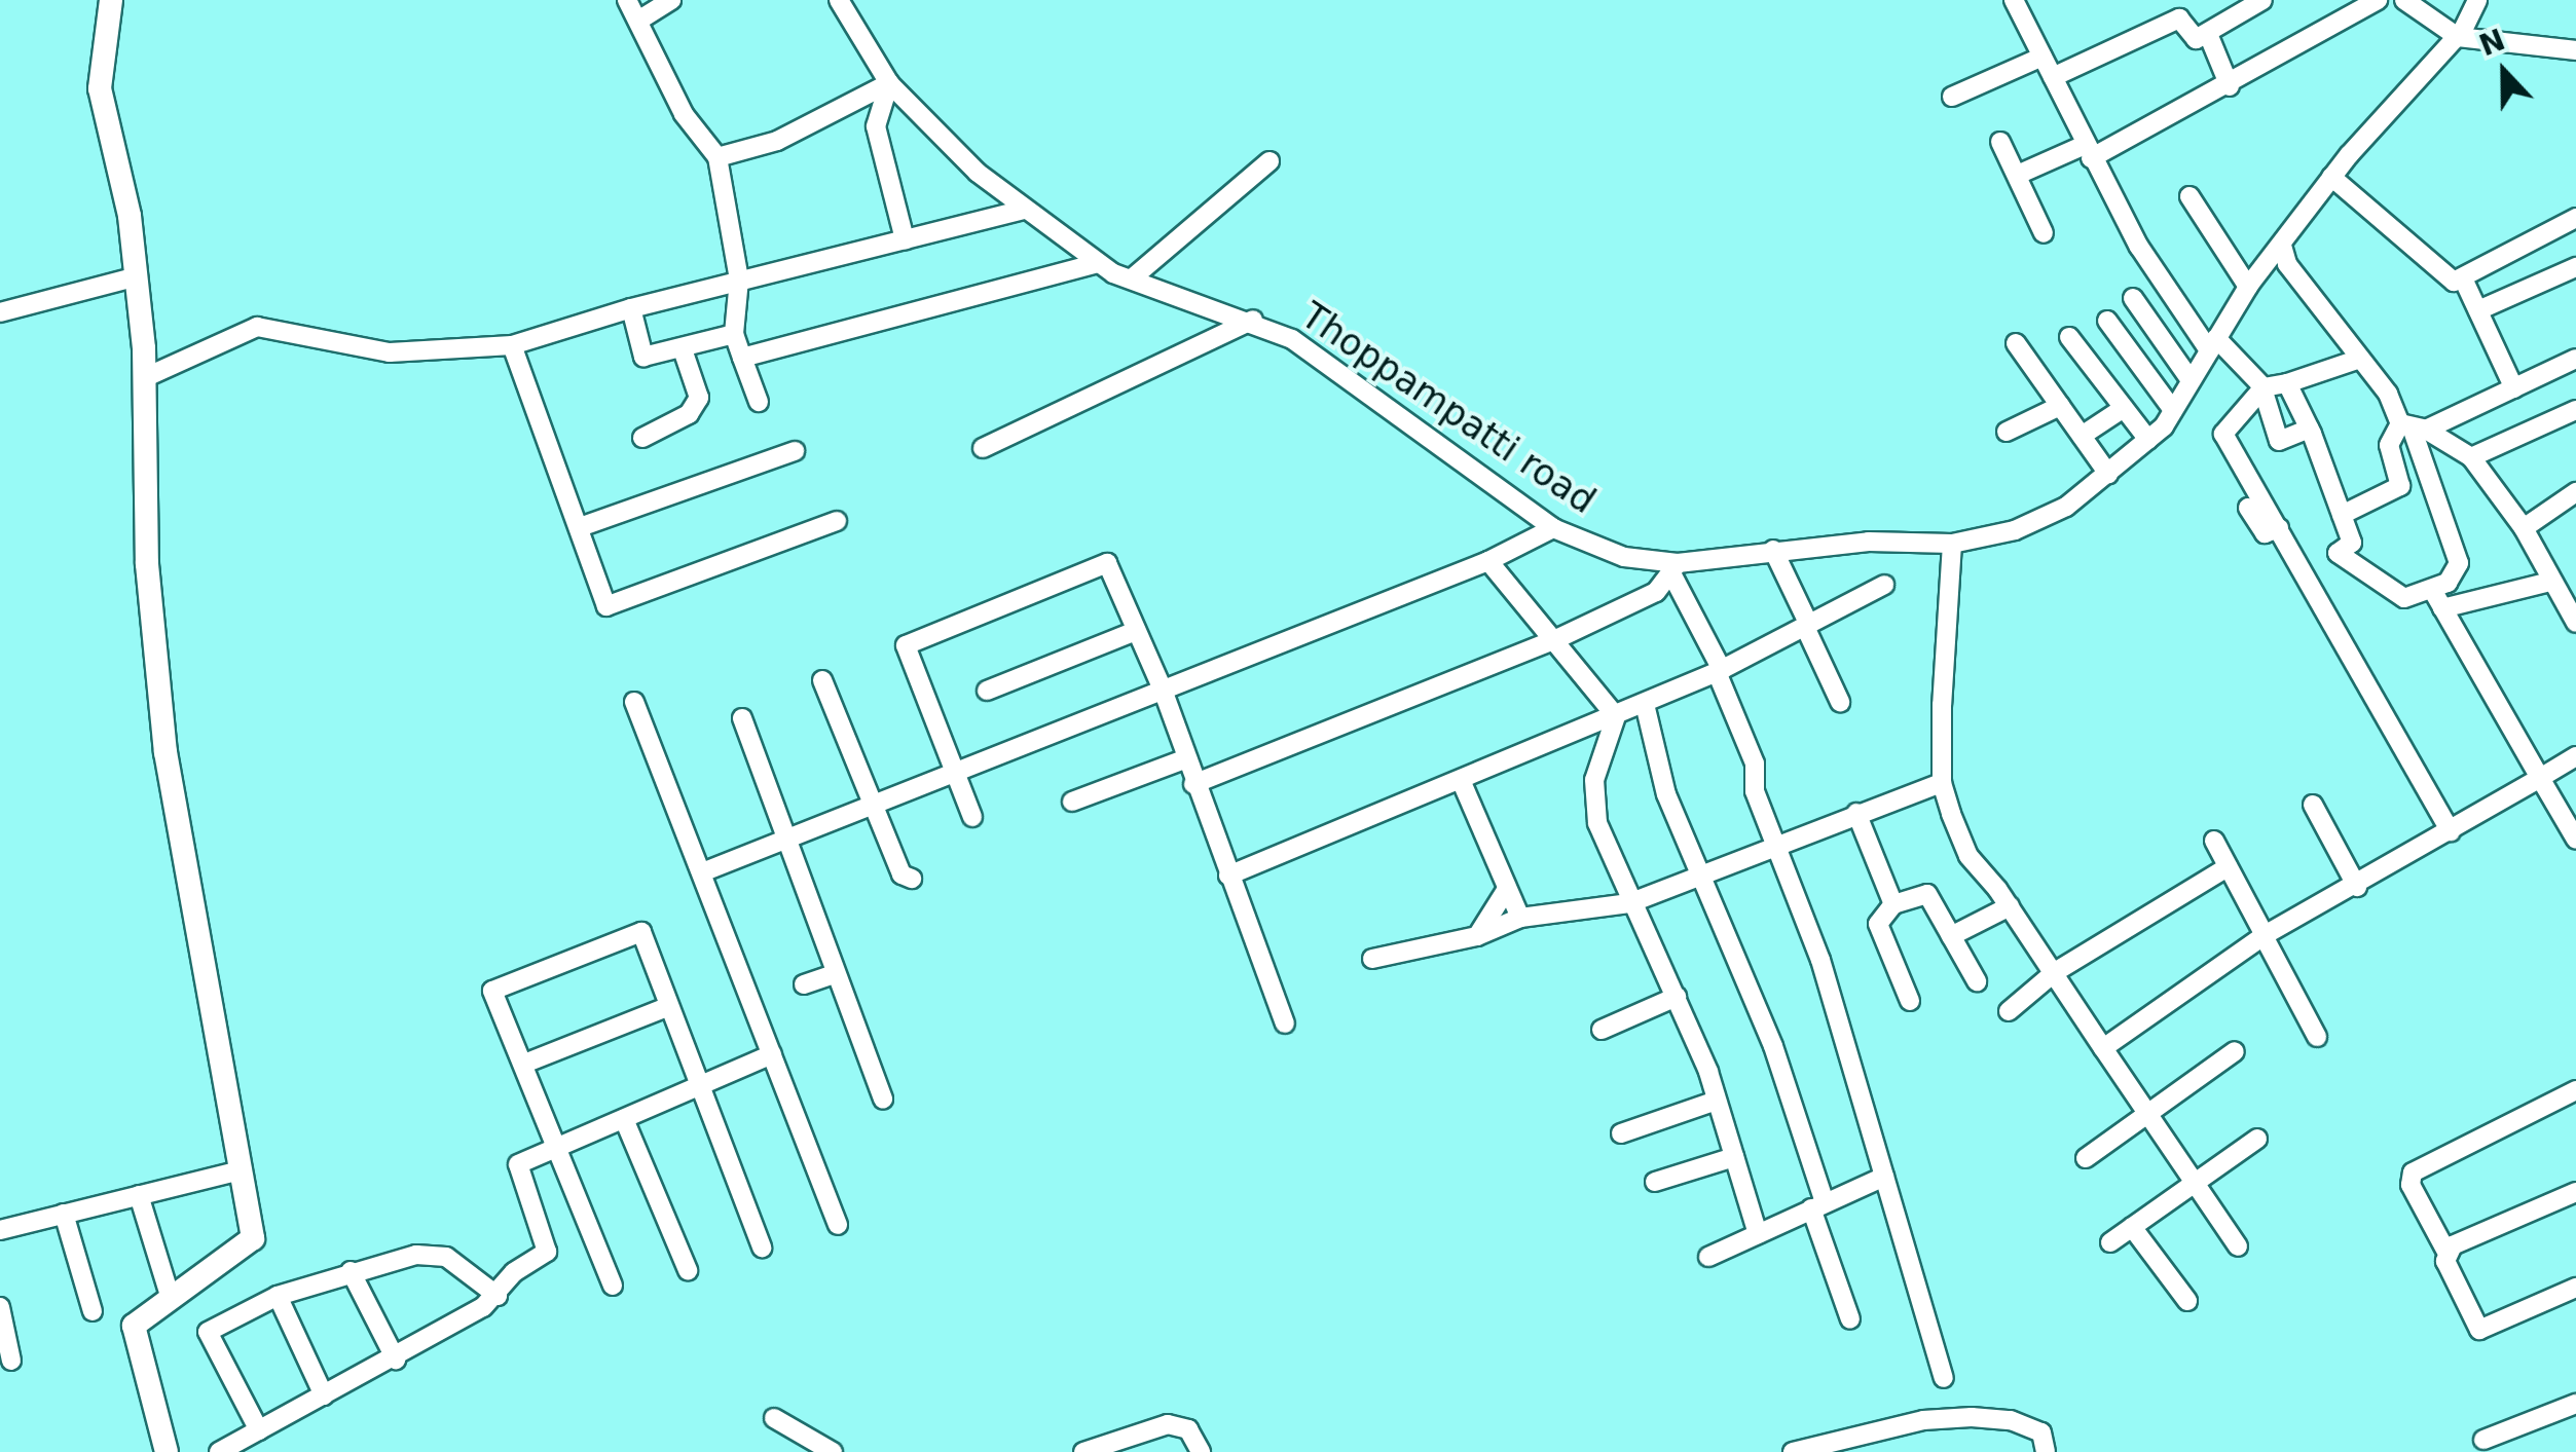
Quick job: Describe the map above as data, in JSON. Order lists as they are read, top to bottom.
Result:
{
  "streets": {
    "street": ["Thoppampatti road"]
  },
  "north": "top"
}
